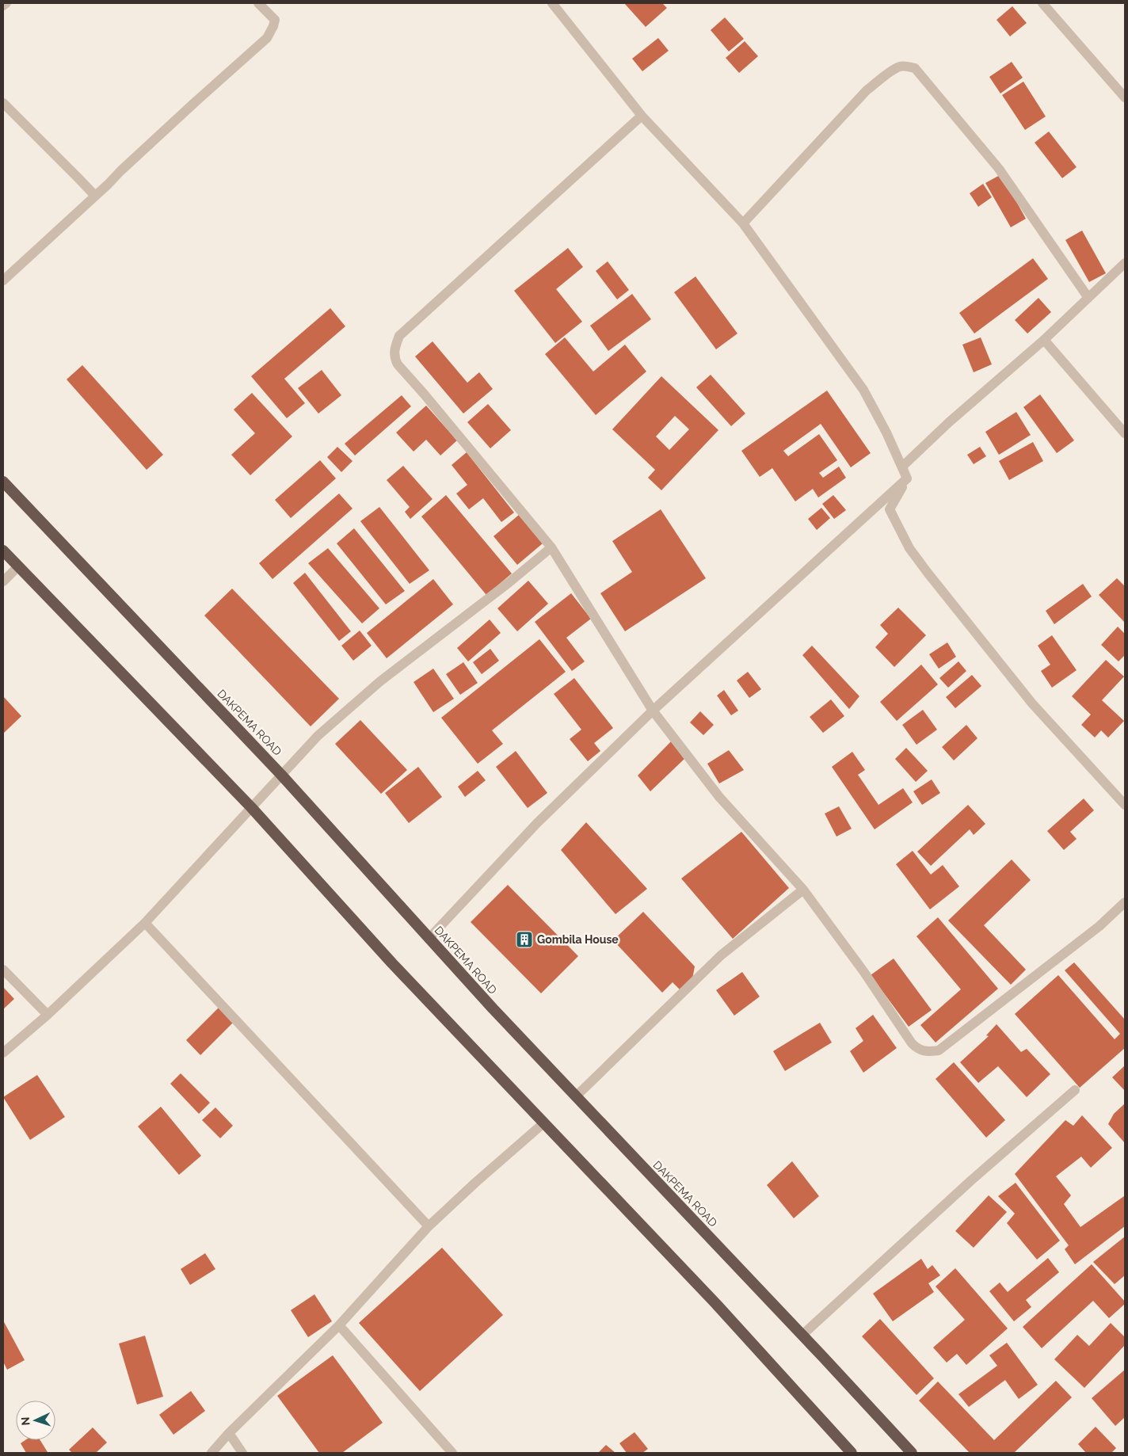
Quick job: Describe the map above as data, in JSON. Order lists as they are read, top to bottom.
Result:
{
  "streets": {
    "highway": ["DAKPEMA ROAD"]
  },
  "places": {
    "building": ["Gombila House"]
  },
  "north": "left"
}
